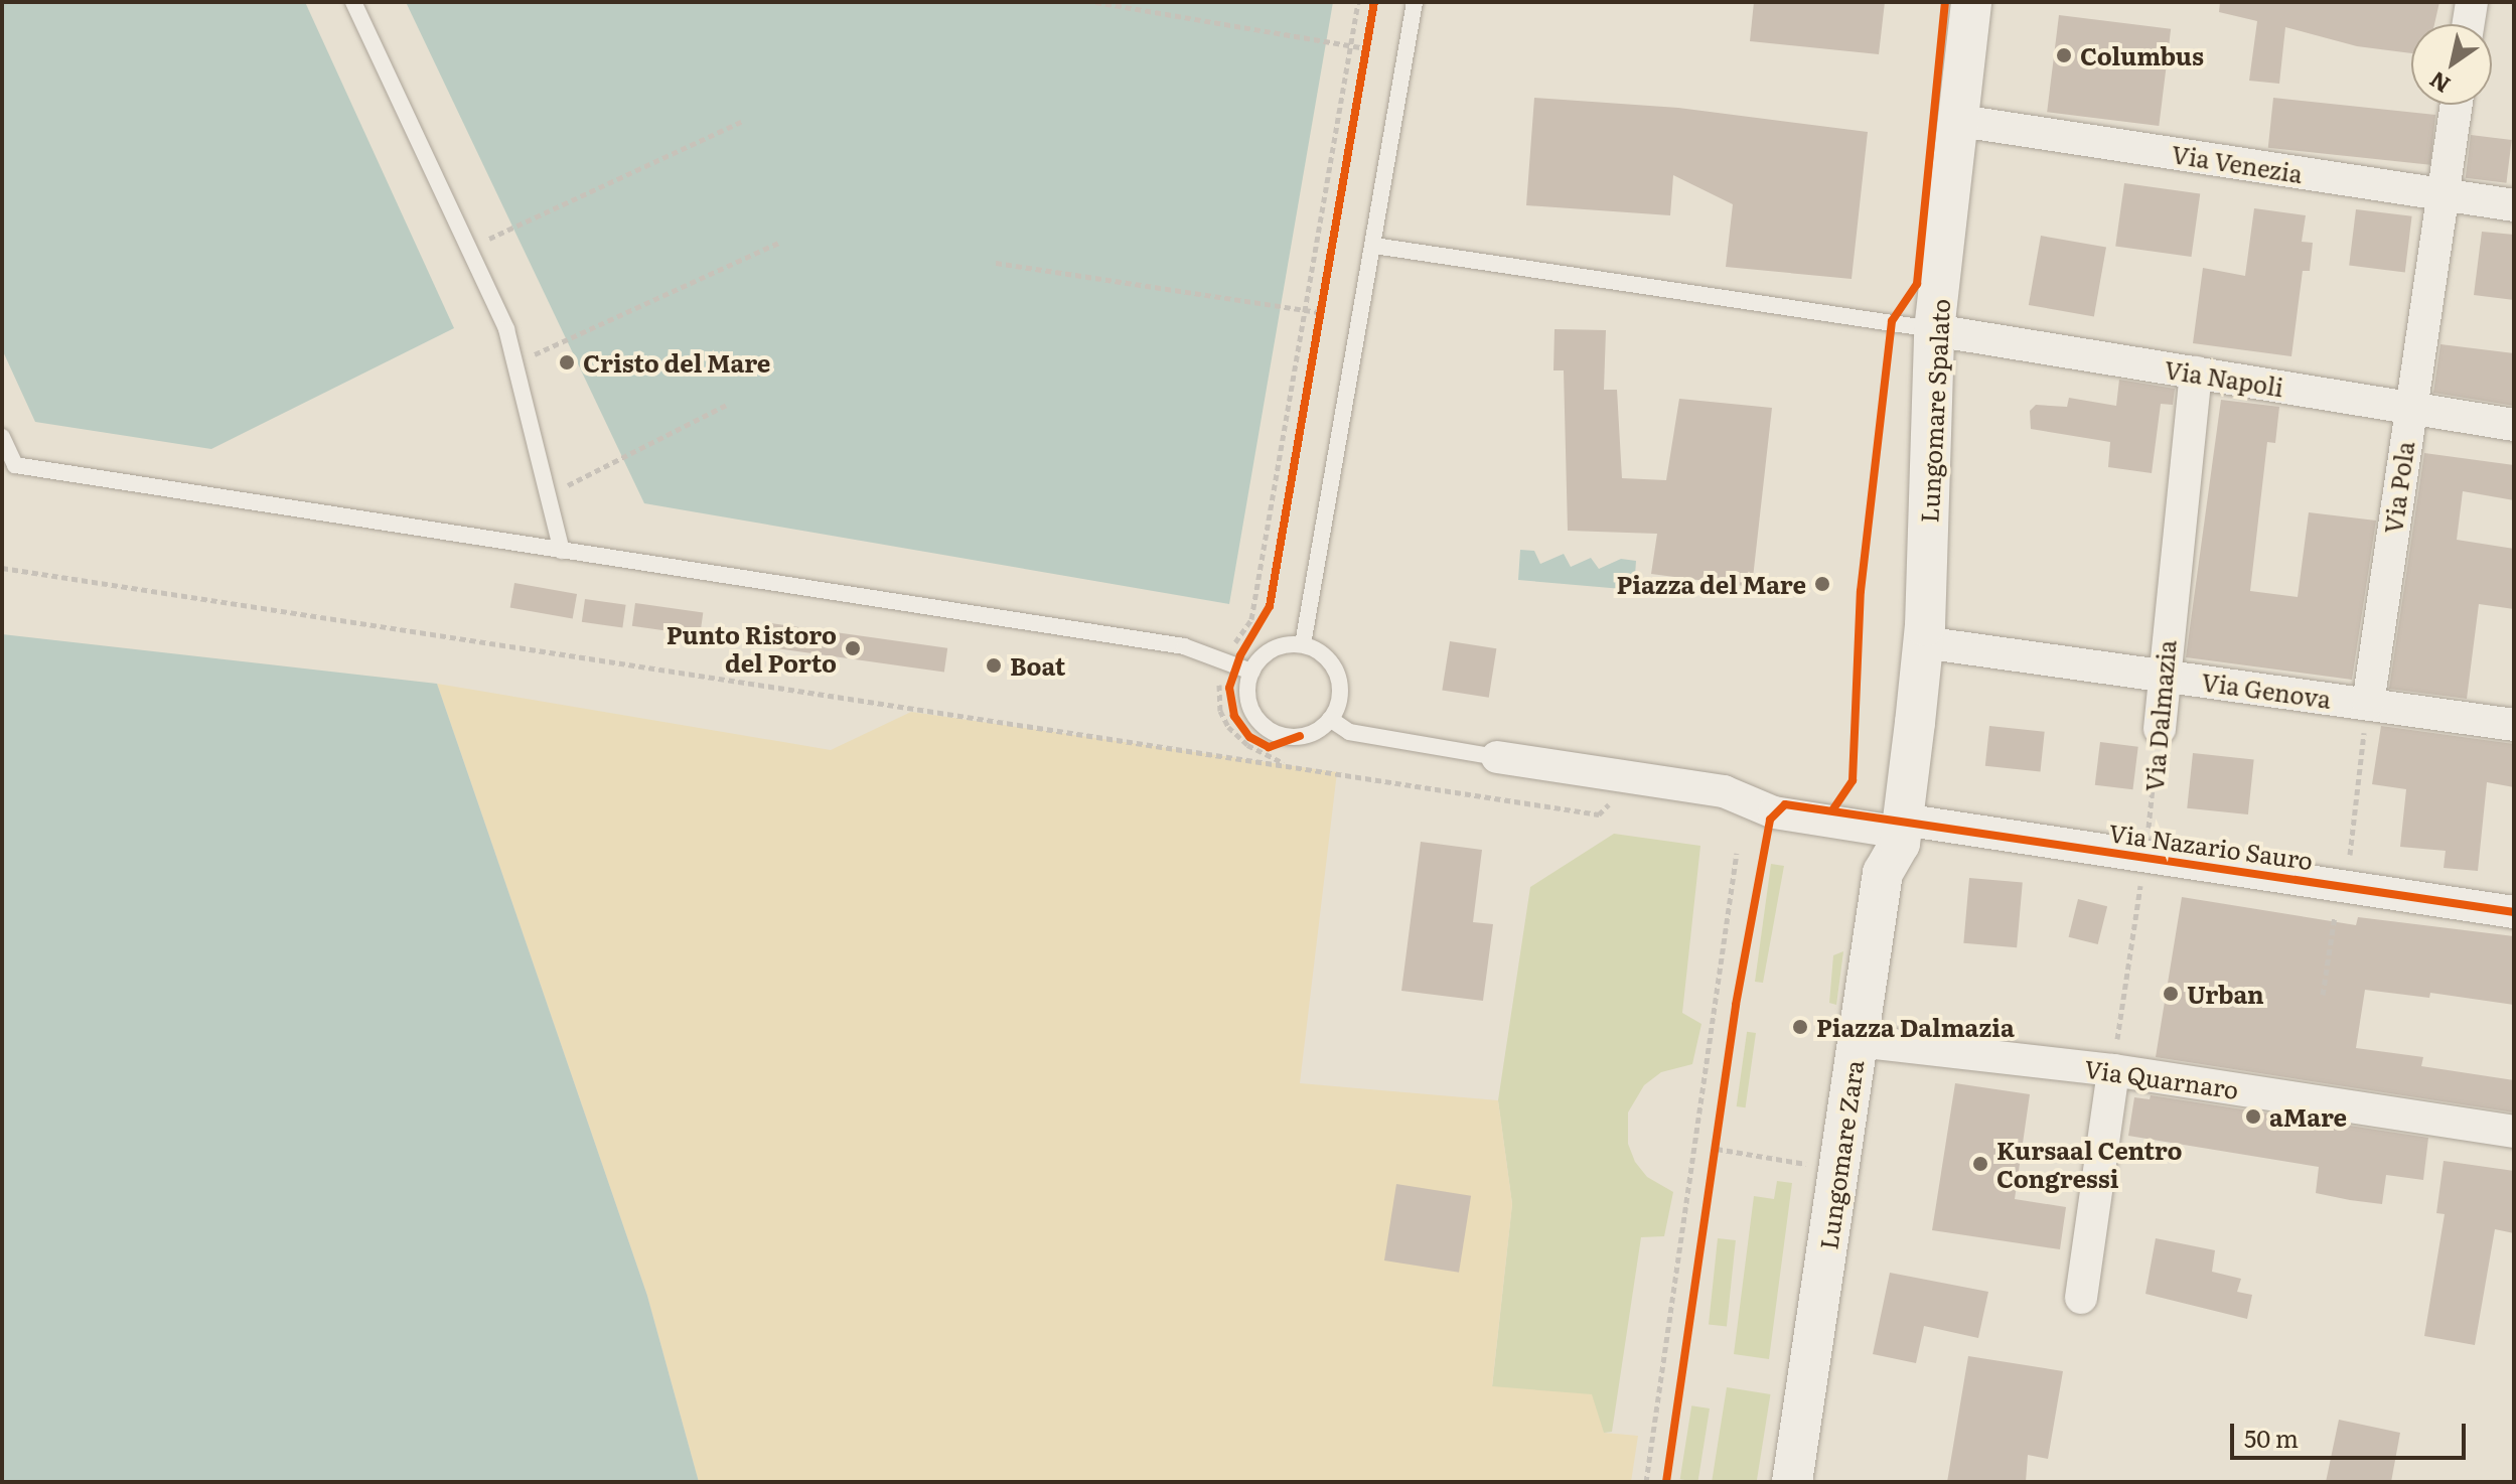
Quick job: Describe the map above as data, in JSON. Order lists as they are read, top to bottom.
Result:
{
  "streets": {
    "street": [
      "Via Venezia",
      "Via Napoli",
      "Lungomare Spalato",
      "Via Pola",
      "Via Genova",
      "Via Dalmazia",
      "Via Nazario Sauro",
      "Via Quarnaro",
      "Lungomare Zara"
    ]
  },
  "crossings": [
    ["Via Venezia", "Lungomare Spalato"],
    ["Via Venezia", "Via Pola"],
    ["Via Napoli", "Lungomare Spalato"],
    ["Via Napoli", "Via Pola"],
    ["Via Napoli", "Via Dalmazia"],
    ["Lungomare Spalato", "Via Genova"],
    ["Lungomare Spalato", "Via Nazario Sauro"],
    ["Lungomare Spalato", "Lungomare Zara"],
    ["Via Pola", "Via Genova"],
    ["Via Genova", "Via Dalmazia"],
    ["Via Dalmazia", "Via Nazario Sauro"],
    ["Via Dalmazia", "Via Quarnaro"],
    ["Via Nazario Sauro", "Lungomare Zara"],
    ["Via Quarnaro", "Lungomare Zara"]
  ],
  "places": [
    "Columbus",
    "Cristo del Mare",
    "Piazza del Mare",
    "Punto Ristoro del Porto",
    "Boat",
    "Urban",
    "Piazza Dalmazia",
    "aMare",
    "Kursaal Centro Congressi"
  ],
  "scale_bar": "50 m",
  "north": "bottom left"
}
